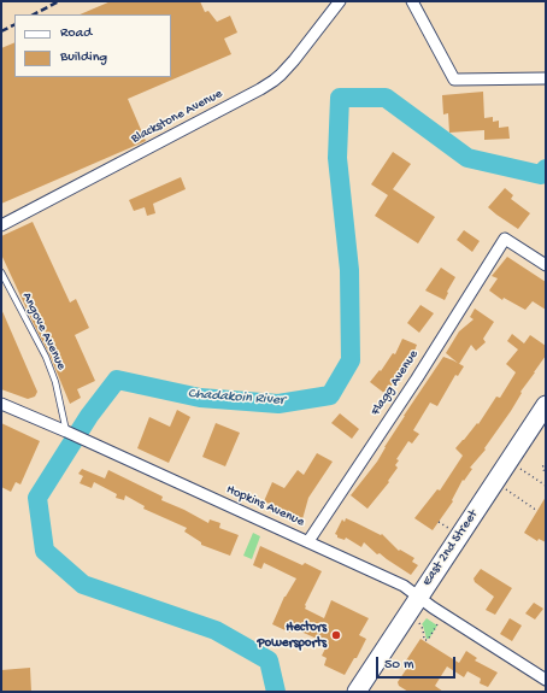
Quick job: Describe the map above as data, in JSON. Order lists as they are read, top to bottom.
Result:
{
  "streets": {
    "main road": ["East 2nd Street"],
    "street": ["Blackstone Avenue", "Flagg Avenue", "Hopkins Avenue"],
    "lane": ["Angove Avenue"]
  },
  "crossings": [
    ["Angove Avenue", "Hopkins Avenue"],
    ["Flagg Avenue", "Hopkins Avenue"],
    ["Hopkins Avenue", "East 2nd Street"]
  ],
  "water": ["Chadakoin River"],
  "places": ["Hectors Powersports"],
  "legend": ["Road", "Building"],
  "scale_bar": "50 m"
}
